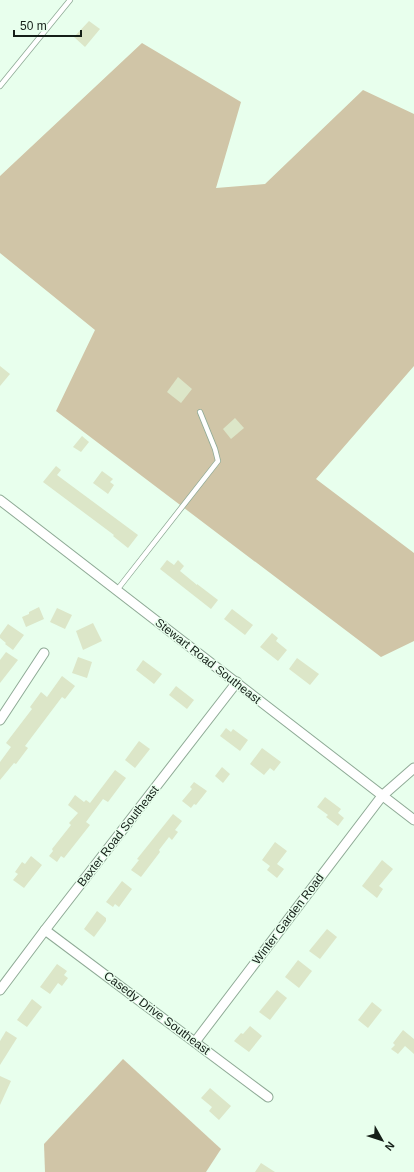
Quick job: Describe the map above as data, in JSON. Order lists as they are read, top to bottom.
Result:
{
  "streets": {
    "street": [
      "Stewart Road Southeast",
      "Baxter Road Southeast",
      "Winter Garden Road",
      "Casedy Drive Southeast"
    ]
  },
  "crossings": [
    ["Stewart Road Southeast", "Baxter Road Southeast"],
    ["Stewart Road Southeast", "Winter Garden Road"],
    ["Baxter Road Southeast", "Casedy Drive Southeast"],
    ["Winter Garden Road", "Casedy Drive Southeast"]
  ],
  "scale_bar": "50 m",
  "north": "bottom right"
}
